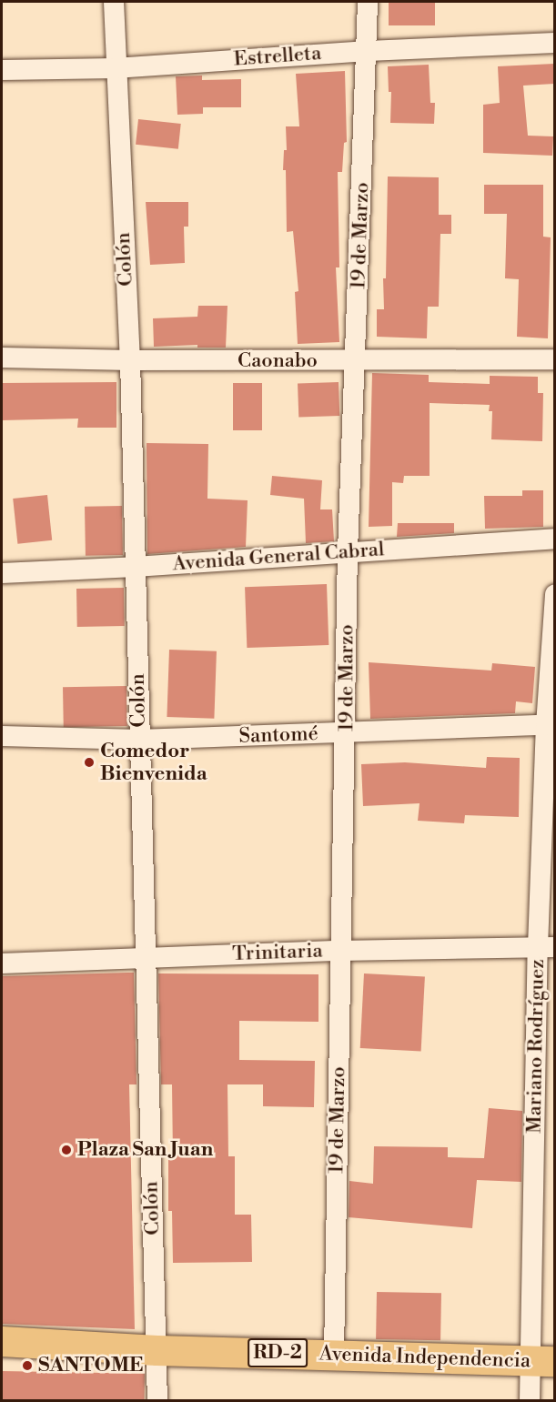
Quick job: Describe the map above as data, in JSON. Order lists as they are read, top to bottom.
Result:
{
  "streets": {
    "main road": ["RD-2", "Avenida Independencia"],
    "street": [
      "Estrelleta",
      "19 de Marzo",
      "Colón",
      "Caonabo",
      "Avenida General Cabral",
      "Santomé",
      "Trinitaria",
      "Mariano Rodríguez"
    ]
  },
  "crossings": [
    ["Estrelleta", "19 de Marzo"],
    ["Estrelleta", "Colón"],
    ["19 de Marzo", "Caonabo"],
    ["19 de Marzo", "Avenida General Cabral"],
    ["19 de Marzo", "Santomé"],
    ["19 de Marzo", "Trinitaria"],
    ["19 de Marzo", "Avenida Independencia"],
    ["Colón", "Caonabo"],
    ["Colón", "Avenida General Cabral"],
    ["Colón", "Santomé"],
    ["Colón", "Trinitaria"],
    ["Colón", "Avenida Independencia"],
    ["Santomé", "Mariano Rodríguez"],
    ["Trinitaria", "Mariano Rodríguez"],
    ["Mariano Rodríguez", "Avenida Independencia"]
  ],
  "places": ["Comedor Bienvenida", "Plaza San Juan", "SANTOME"]
}
